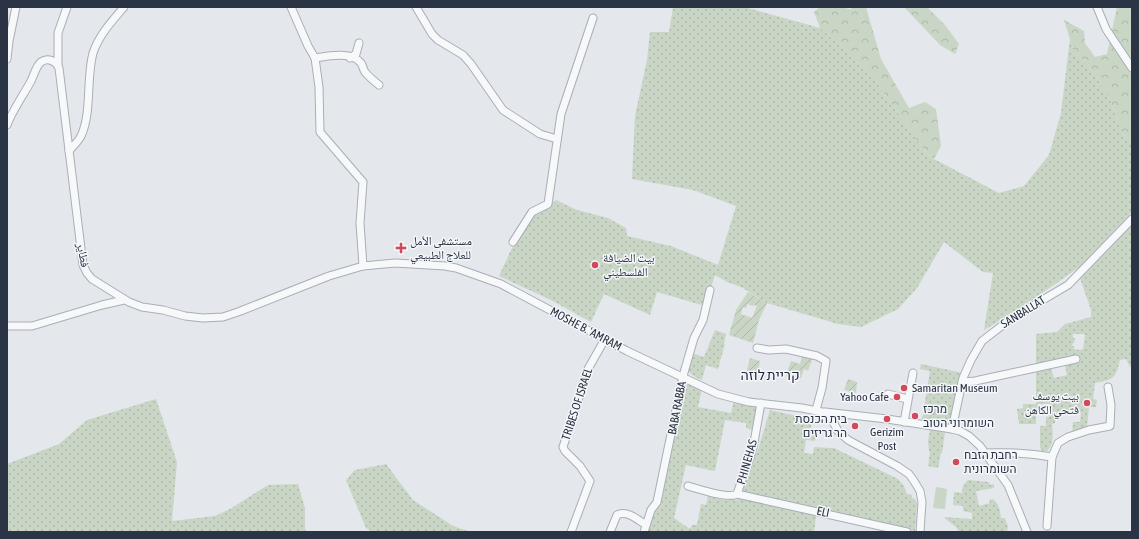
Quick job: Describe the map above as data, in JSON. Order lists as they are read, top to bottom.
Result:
{
  "streets": {
    "street": [
      "فطاير",
      "SANBALLAT",
      "MOSHE B. 'AMRAM",
      "TRIBES OF ISRAEL",
      "BABA RABBA",
      "PHINEHAS",
      "ELI"
    ]
  },
  "crossings": [
    ["فطاير", "MOSHE B. 'AMRAM"],
    ["SANBALLAT", "MOSHE B. 'AMRAM"],
    ["MOSHE B. 'AMRAM", "TRIBES OF ISRAEL"],
    ["MOSHE B. 'AMRAM", "BABA RABBA"],
    ["MOSHE B. 'AMRAM", "PHINEHAS"],
    ["PHINEHAS", "ELI"]
  ],
  "districts": ["קריית לוזה"],
  "places": {
    "health": ["مستشفى الأمل للعلاج الطبيعي"],
    "other": [
      "بيت الضيافة الفلسطيني",
      "Samaritan Museum",
      "Yahoo Cafe",
      "بيت يوسف فتحي الكاهن",
      "מרכז השומרוני הטוב",
      "Gerizim Post",
      "בית הכנסת הר גריזים",
      "רחבת הזבח השומרונית"
    ]
  }
}
